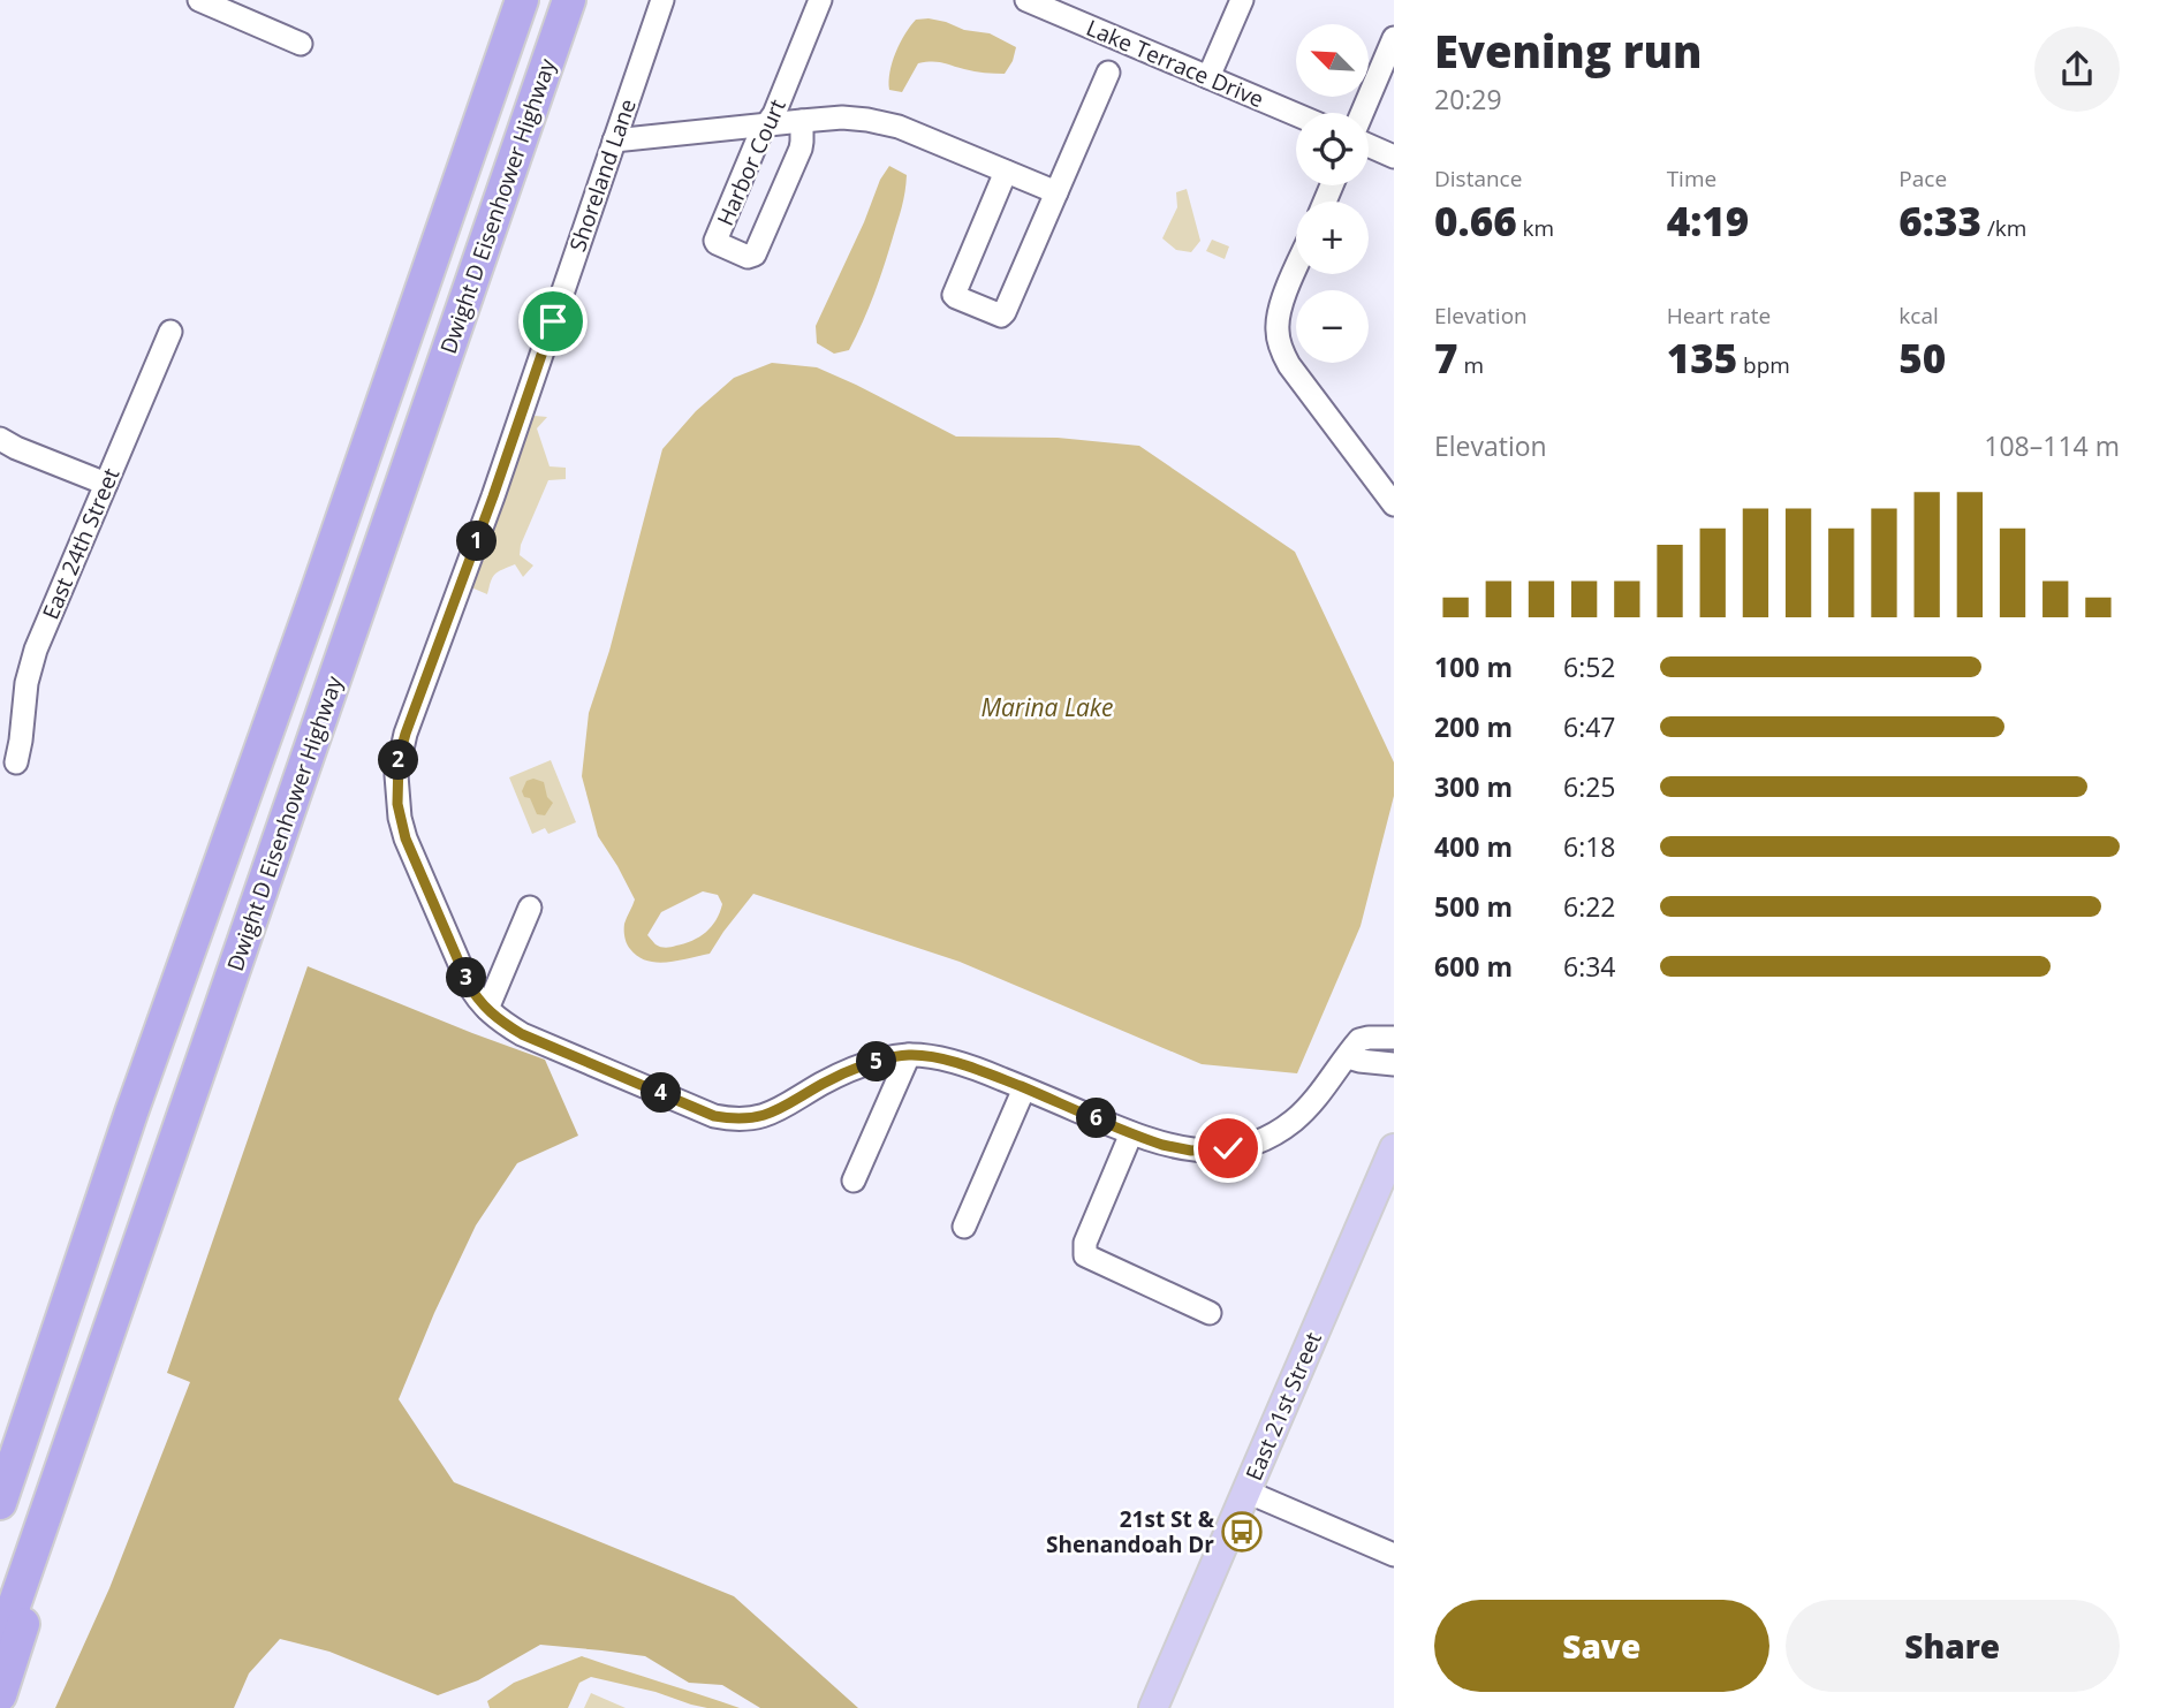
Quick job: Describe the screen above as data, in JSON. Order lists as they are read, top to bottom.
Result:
{
  "streets": {
    "highway": ["Dwight D Eisenhower Highway"],
    "main road": ["East 21st Street"],
    "street": [
      "Lake Terrace Drive",
      "Harbor Court",
      "Shoreland Lane",
      "East 24th Street"
    ]
  },
  "water": ["Marina Lake"],
  "places": {
    "bus stop": ["21st St & Shenandoah Dr"]
  },
  "north": "top left",
  "page": {
    "heading": ["Evening run", "20:29"],
    "map_buttons": ["+", "−"],
    "stats": [
      ["Distance", "0.66 km"],
      ["Time", "4:19"],
      ["Pace", "6:33 /km"],
      ["Elevation", "7 m"],
      ["Heart rate", "135 bpm"],
      ["kcal", "50"]
    ],
    "chart": ["Elevation", "108–114 m"],
    "pins": [
      "1",
      "2",
      "3",
      "5",
      "4",
      "6"
    ],
    "list": [
      {
        "name": "100 m",
        "note": "6:52"
      },
      {
        "name": "200 m",
        "note": "6:47"
      },
      {
        "name": "300 m",
        "note": "6:25"
      },
      {
        "name": "400 m",
        "note": "6:18"
      },
      {
        "name": "500 m",
        "note": "6:22"
      },
      {
        "name": "600 m",
        "note": "6:34"
      }
    ],
    "buttons": ["Save", "Share"]
  }
}
